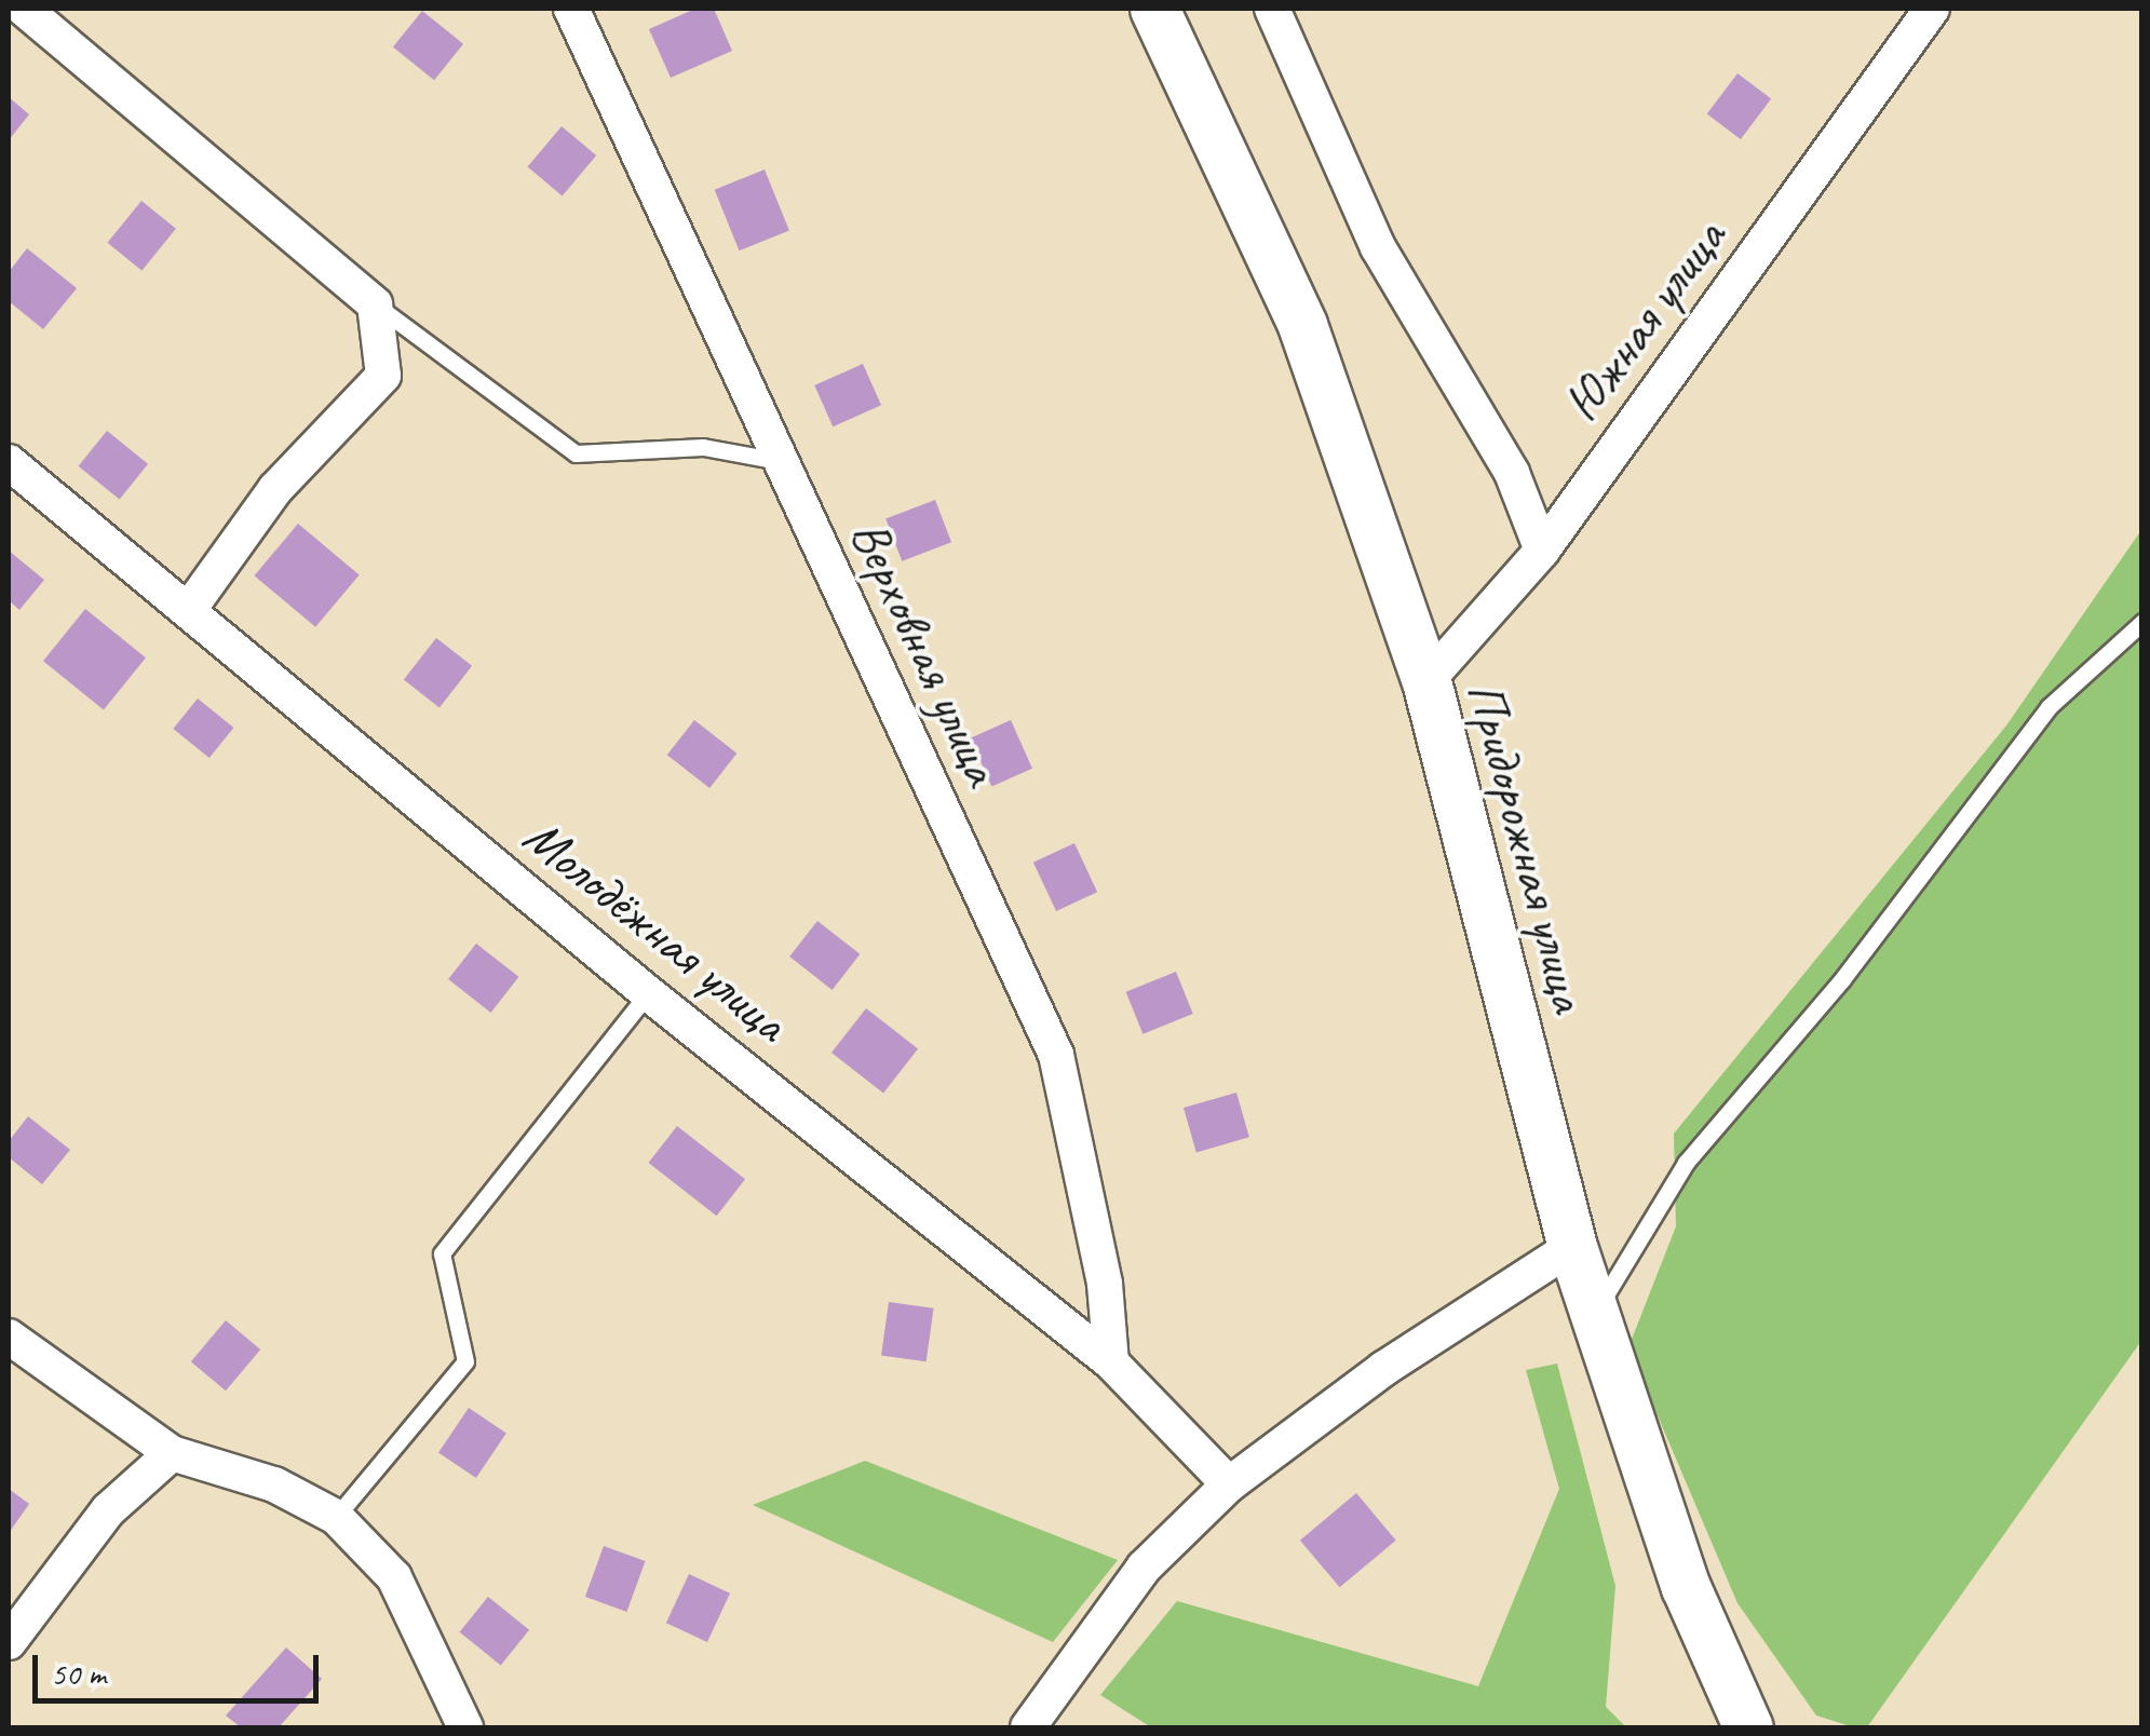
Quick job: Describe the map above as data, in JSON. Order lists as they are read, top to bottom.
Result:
{
  "streets": {
    "street": [
      "Южная улица",
      "Верховная улица",
      "Придорожная улица",
      "Молодёжная улица"
    ]
  },
  "crossings": [
    ["Южная улица", "Придорожная улица"],
    ["Верховная улица", "Молодёжная улица"]
  ],
  "scale_bar": "50 m"
}
